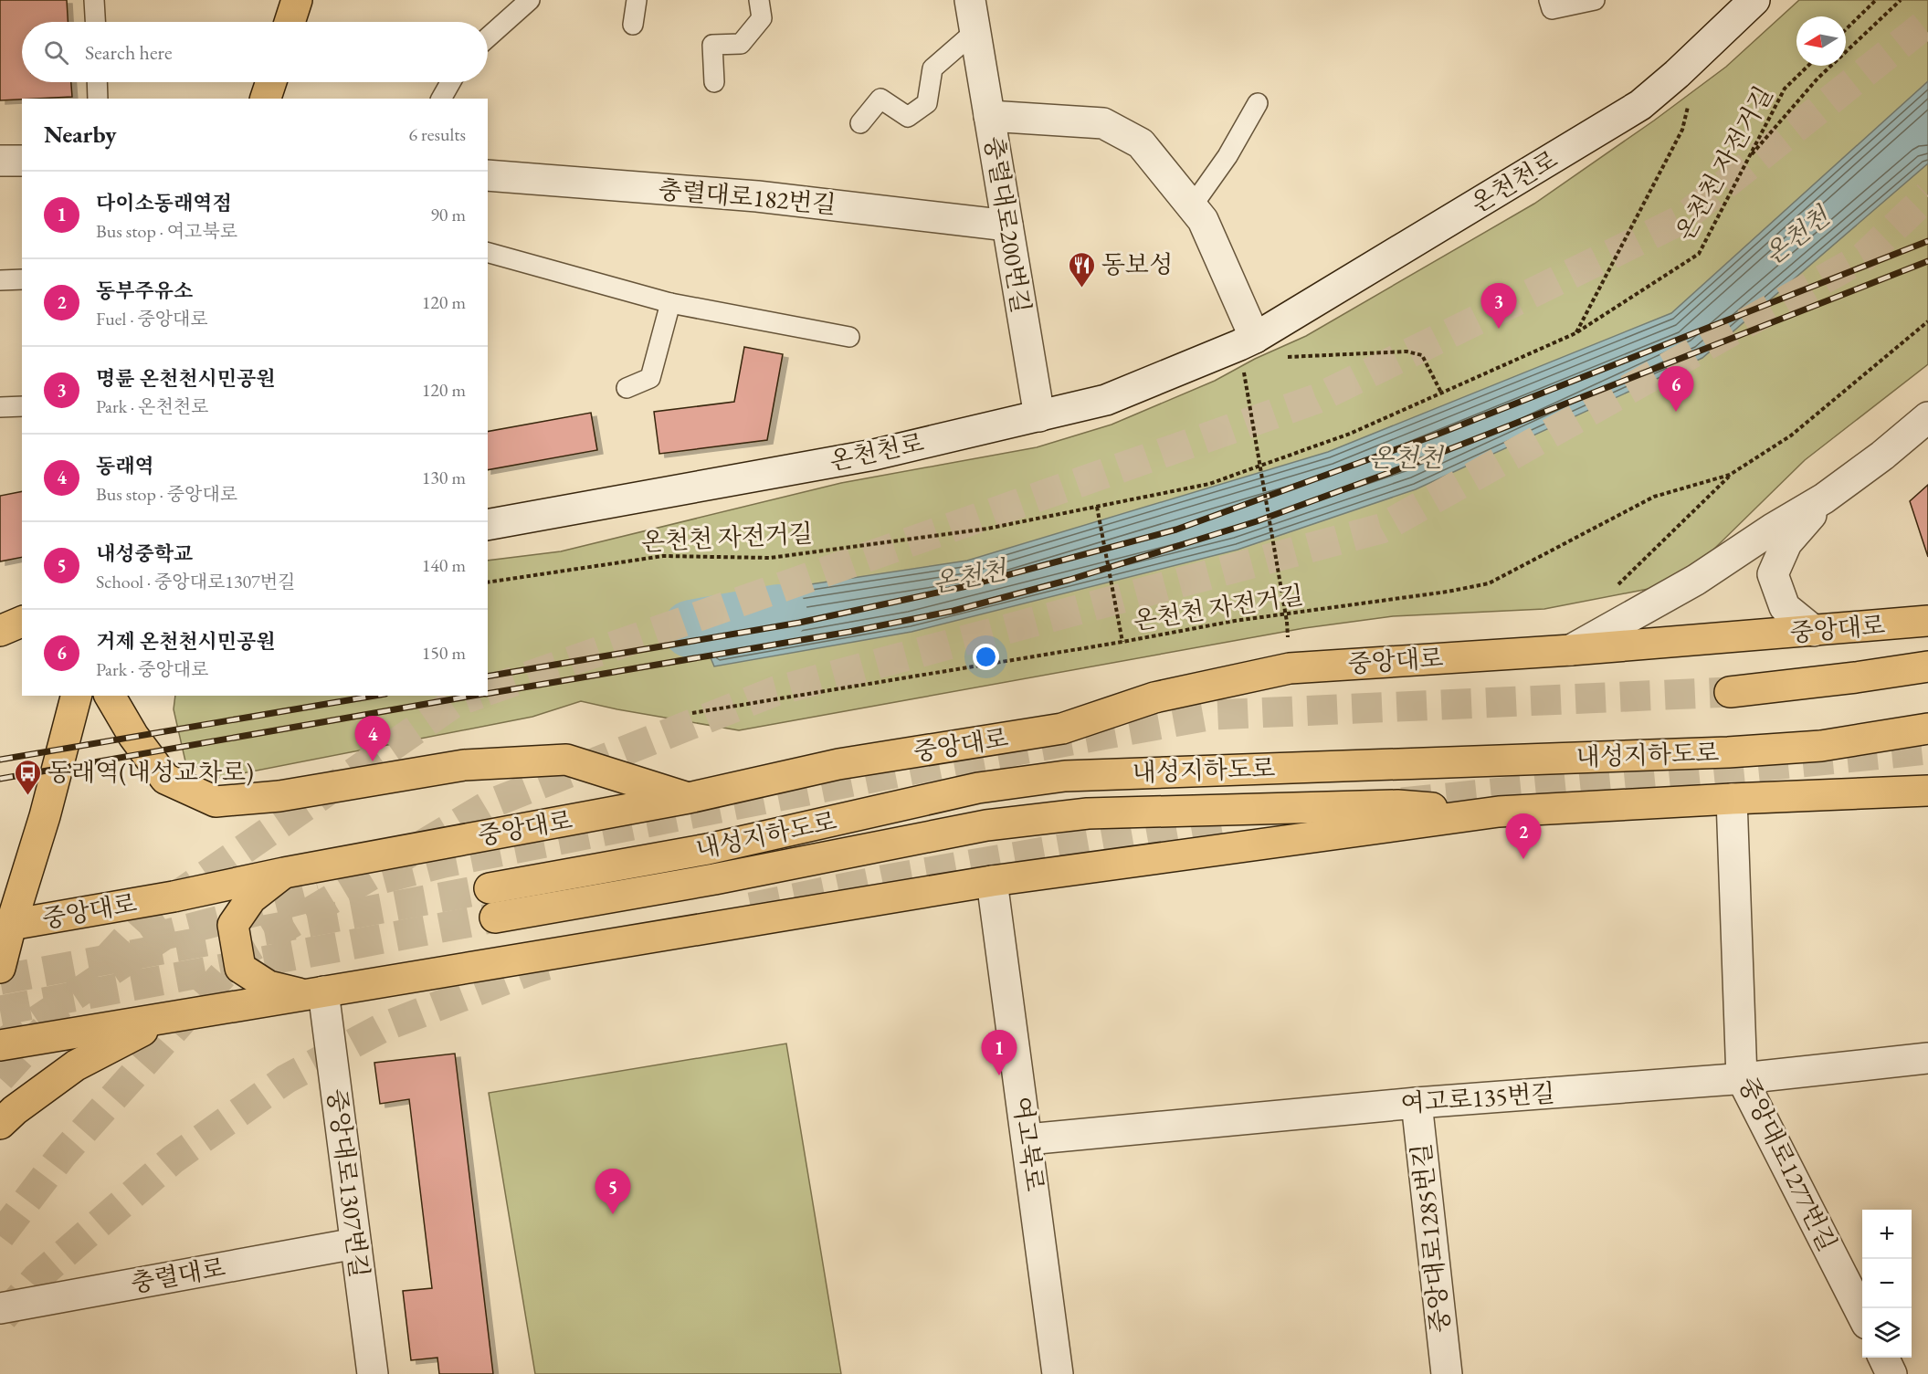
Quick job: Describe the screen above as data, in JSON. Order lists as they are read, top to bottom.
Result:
{
  "streets": {
    "main road": ["중앙대로", "내성지하도로"],
    "street": [
      "온천천로",
      "충렬대로182번길",
      "충렬대로200번길",
      "여고로135번길",
      "여고북로",
      "중앙대로1277번길",
      "중앙대로1307번길",
      "중앙대로1285번길",
      "충렬대로"
    ],
    "path": ["온천천 자전거길"]
  },
  "crossings": [
    ["온천천 자전거길", "온천천로"],
    ["온천천로", "충렬대로200번길"],
    ["충렬대로182번길", "충렬대로200번길"],
    ["여고로135번길", "여고북로"],
    ["여고로135번길", "중앙대로1277번길"],
    ["여고로135번길", "중앙대로1285번길"],
    ["중앙대로1307번길", "충렬대로"]
  ],
  "water": ["온천천"],
  "places": {
    "restaurant": ["동보성"],
    "bus stop": ["동래역(내성교차로)"]
  },
  "north": "left",
  "page": {
    "search": "Search here",
    "heading": ["Nearby", "6 results"],
    "list": [
      {
        "mark": "1",
        "name": "다이소동래역점",
        "note": "Bus stop · 여고북로",
        "value": "90 m"
      },
      {
        "mark": "2",
        "name": "동부주유소",
        "note": "Fuel · 중앙대로",
        "value": "120 m"
      },
      {
        "mark": "3",
        "name": "명륜 온천천시민공원",
        "note": "Park · 온천천로",
        "value": "120 m"
      },
      {
        "mark": "4",
        "name": "동래역",
        "note": "Bus stop · 중앙대로",
        "value": "130 m"
      },
      {
        "mark": "5",
        "name": "내성중학교",
        "note": "School · 중앙대로1307번길",
        "value": "140 m"
      },
      {
        "mark": "6",
        "name": "거제 온천천시민공원",
        "note": "Park · 중앙대로",
        "value": "150 m"
      }
    ],
    "pins": [
      "3",
      "6",
      "4",
      "2",
      "1",
      "5"
    ],
    "map_buttons": ["+", "−"]
  }
}
